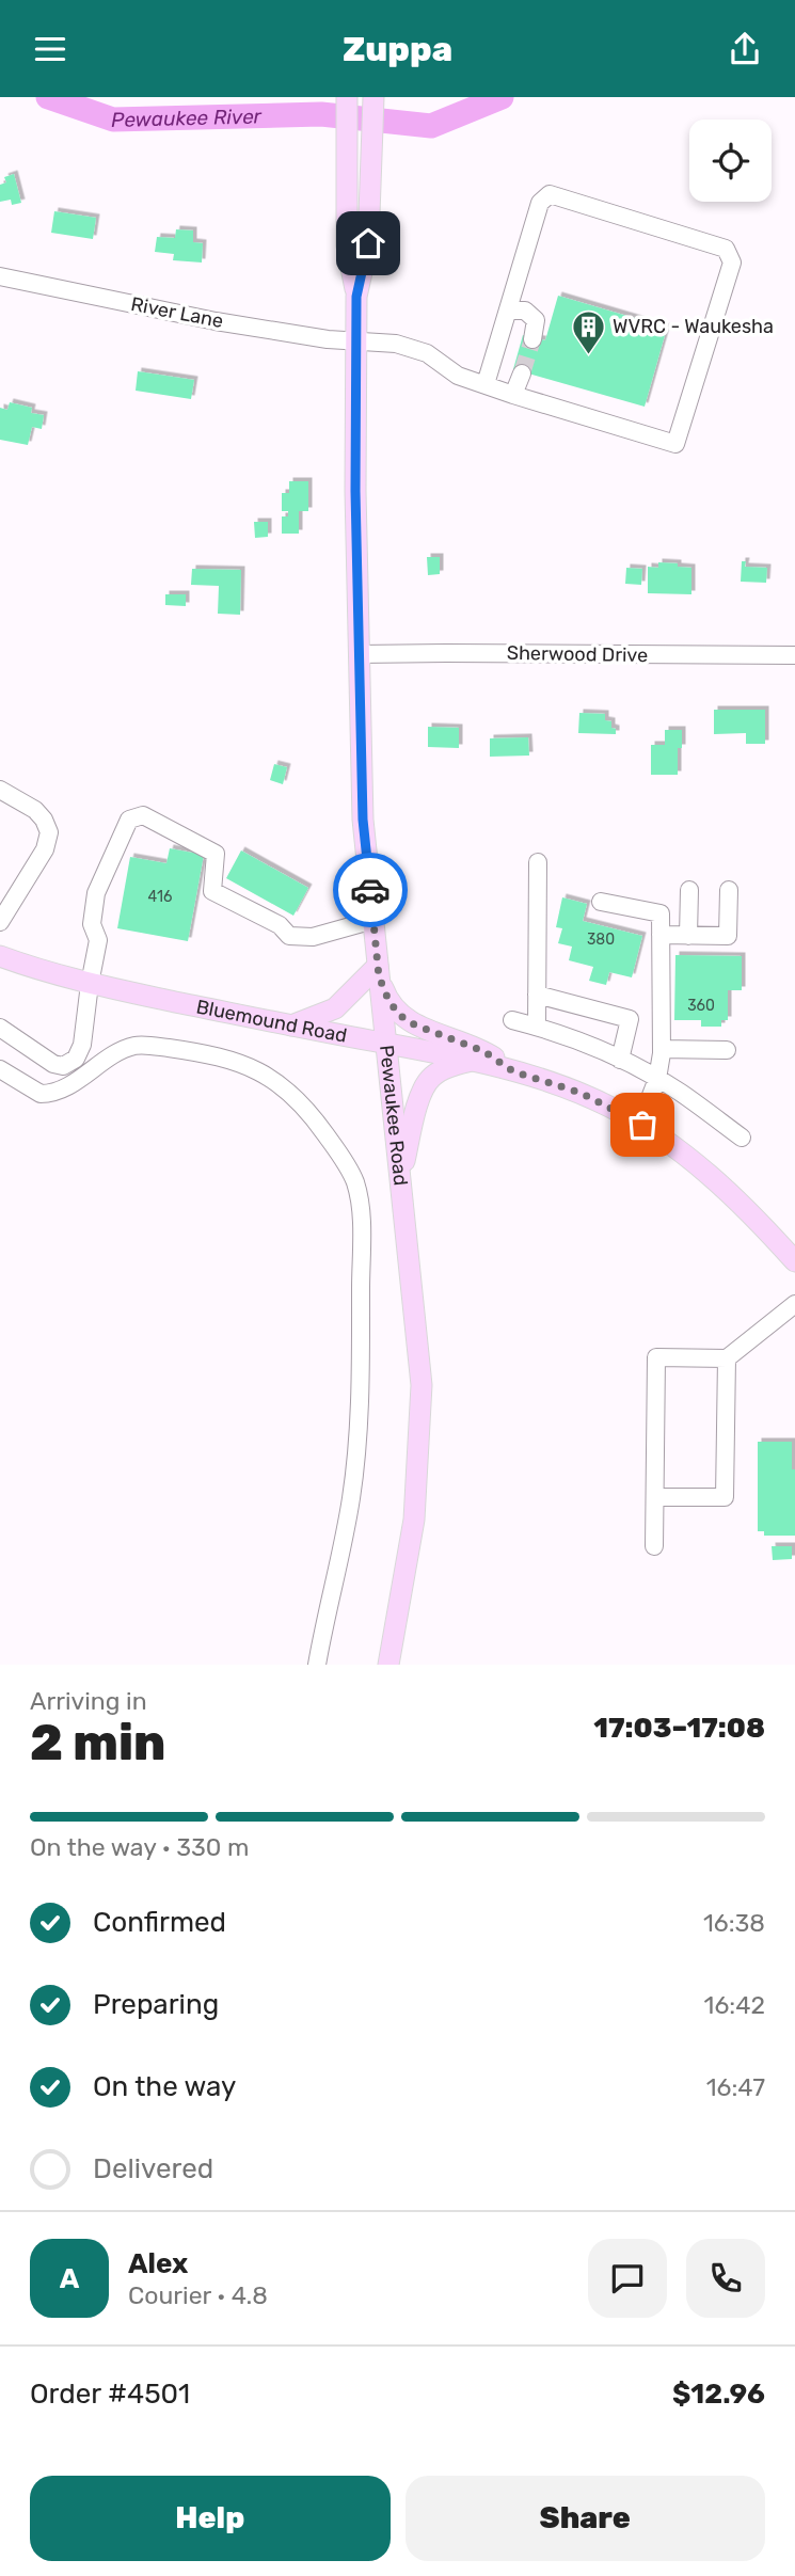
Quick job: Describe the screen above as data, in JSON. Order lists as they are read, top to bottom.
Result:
{
  "streets": {
    "main road": ["Bluemound Road", "Pewaukee Road"],
    "street": ["River Lane", "Sherwood Drive"]
  },
  "crossings": [
    ["River Lane", "Pewaukee Road"],
    ["Sherwood Drive", "Pewaukee Road"],
    ["Bluemound Road", "Pewaukee Road"]
  ],
  "water": ["Pewaukee River"],
  "places": {
    "building": ["WVRC - Waukesha"]
  },
  "house_numbers": ["416", "380", "360"],
  "page": {
    "header": "Zuppa",
    "heading": ["2 min", "Arriving in", "17:03–17:08"],
    "panel": [
      "Alex",
      "Courier · 4.8",
      "Order #4501",
      "$12.96"
    ],
    "bar": "On the way · 330 m",
    "list": [
      ["Confirmed", "16:38"],
      ["Preparing", "16:42"],
      ["On the way", "16:47"],
      "Delivered"
    ],
    "round": "A",
    "buttons": ["Help", "Share"]
  }
}
